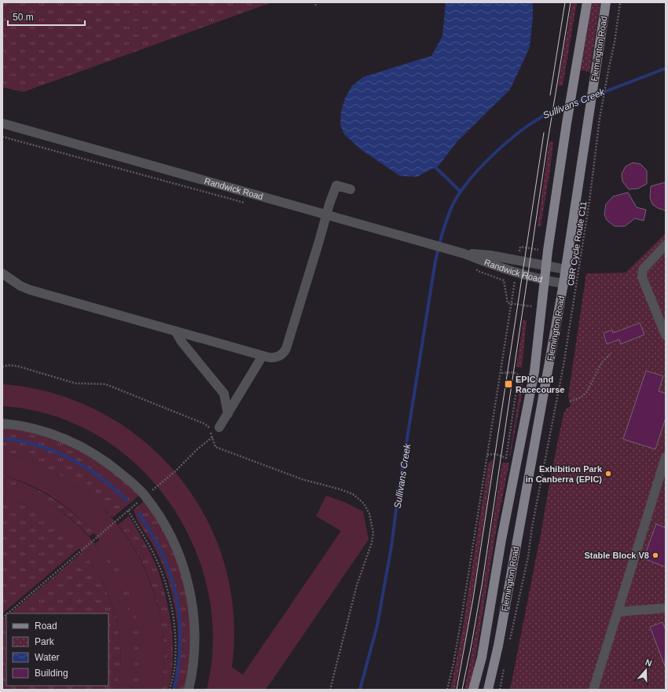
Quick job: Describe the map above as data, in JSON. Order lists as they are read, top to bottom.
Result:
{
  "streets": {
    "main road": ["Flemington Road"],
    "street": ["Randwick Road"],
    "path": ["CBR Cycle Route C11"]
  },
  "crossings": [
    ["Flemington Road", "Randwick Road"]
  ],
  "water": ["Sullivans Creek"],
  "places": {
    "transit": ["EPIC and Racecourse"],
    "other": ["Exhibition Park in Canberra (EPIC)", "Stable Block V8"]
  },
  "legend": [
    "Road",
    "Park",
    "Water",
    "Building"
  ],
  "scale_bar": "50 m",
  "north": "top"
}
